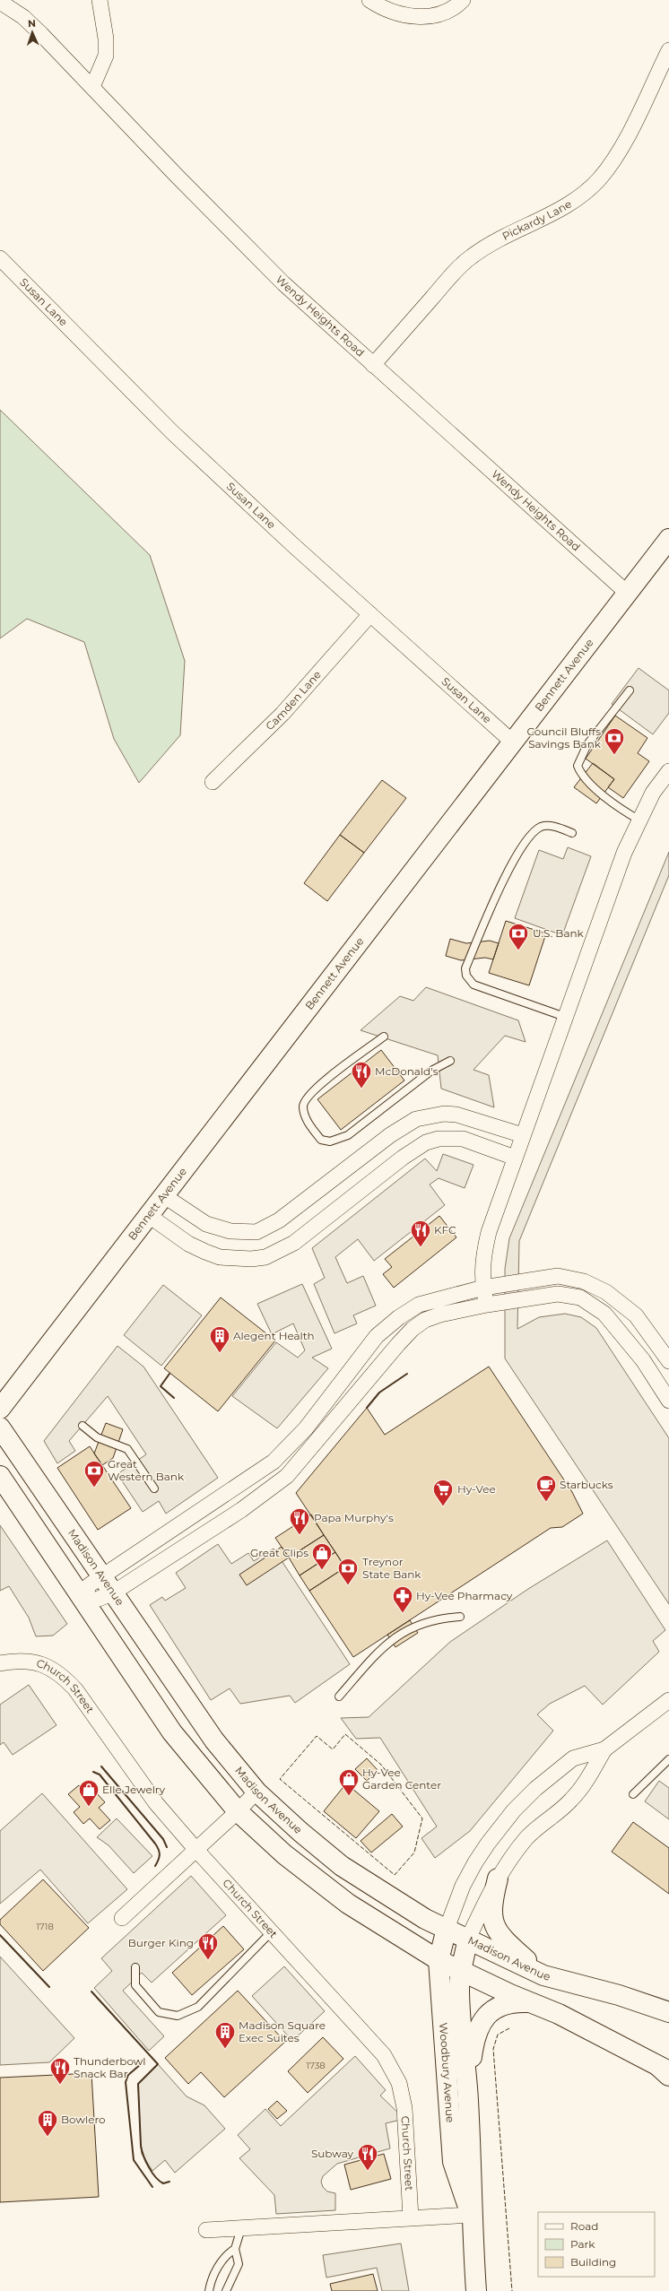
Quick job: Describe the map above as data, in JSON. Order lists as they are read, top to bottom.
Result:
{
  "streets": {
    "main road": ["Bennett Avenue", "Madison Avenue", "Woodbury Avenue"],
    "street": [
      "Pickardy Lane",
      "Susan Lane",
      "Wendy Heights Road",
      "Camden Lane",
      "Church Street"
    ]
  },
  "crossings": [
    ["Pickardy Lane", "Wendy Heights Road"],
    ["Susan Lane", "Bennett Avenue"],
    ["Susan Lane", "Camden Lane"],
    ["Wendy Heights Road", "Bennett Avenue"],
    ["Madison Avenue", "Woodbury Avenue"]
  ],
  "places": {
    "bank": [
      "Council Bluffs Savings Bank",
      "U.S. Bank",
      "Great Western Bank",
      "Treynor State Bank"
    ],
    "restaurant": [
      "McDonald's",
      "KFC",
      "Papa Murphy's",
      "Burger King",
      "Thunderbowl Snack Bar",
      "Subway"
    ],
    "building": ["Alegent Health", "Madison Square Exec Suites", "Bowlero"],
    "cafe": ["Starbucks"],
    "supermarket": ["Hy-Vee"],
    "shop": ["Great Clips", "Hy-Vee Garden Center", "Elle Jewelry"],
    "pharmacy": ["Hy-Vee Pharmacy"]
  },
  "house_numbers": ["1718", "1738"],
  "legend": ["Road", "Park", "Building"],
  "north": "top"
}
